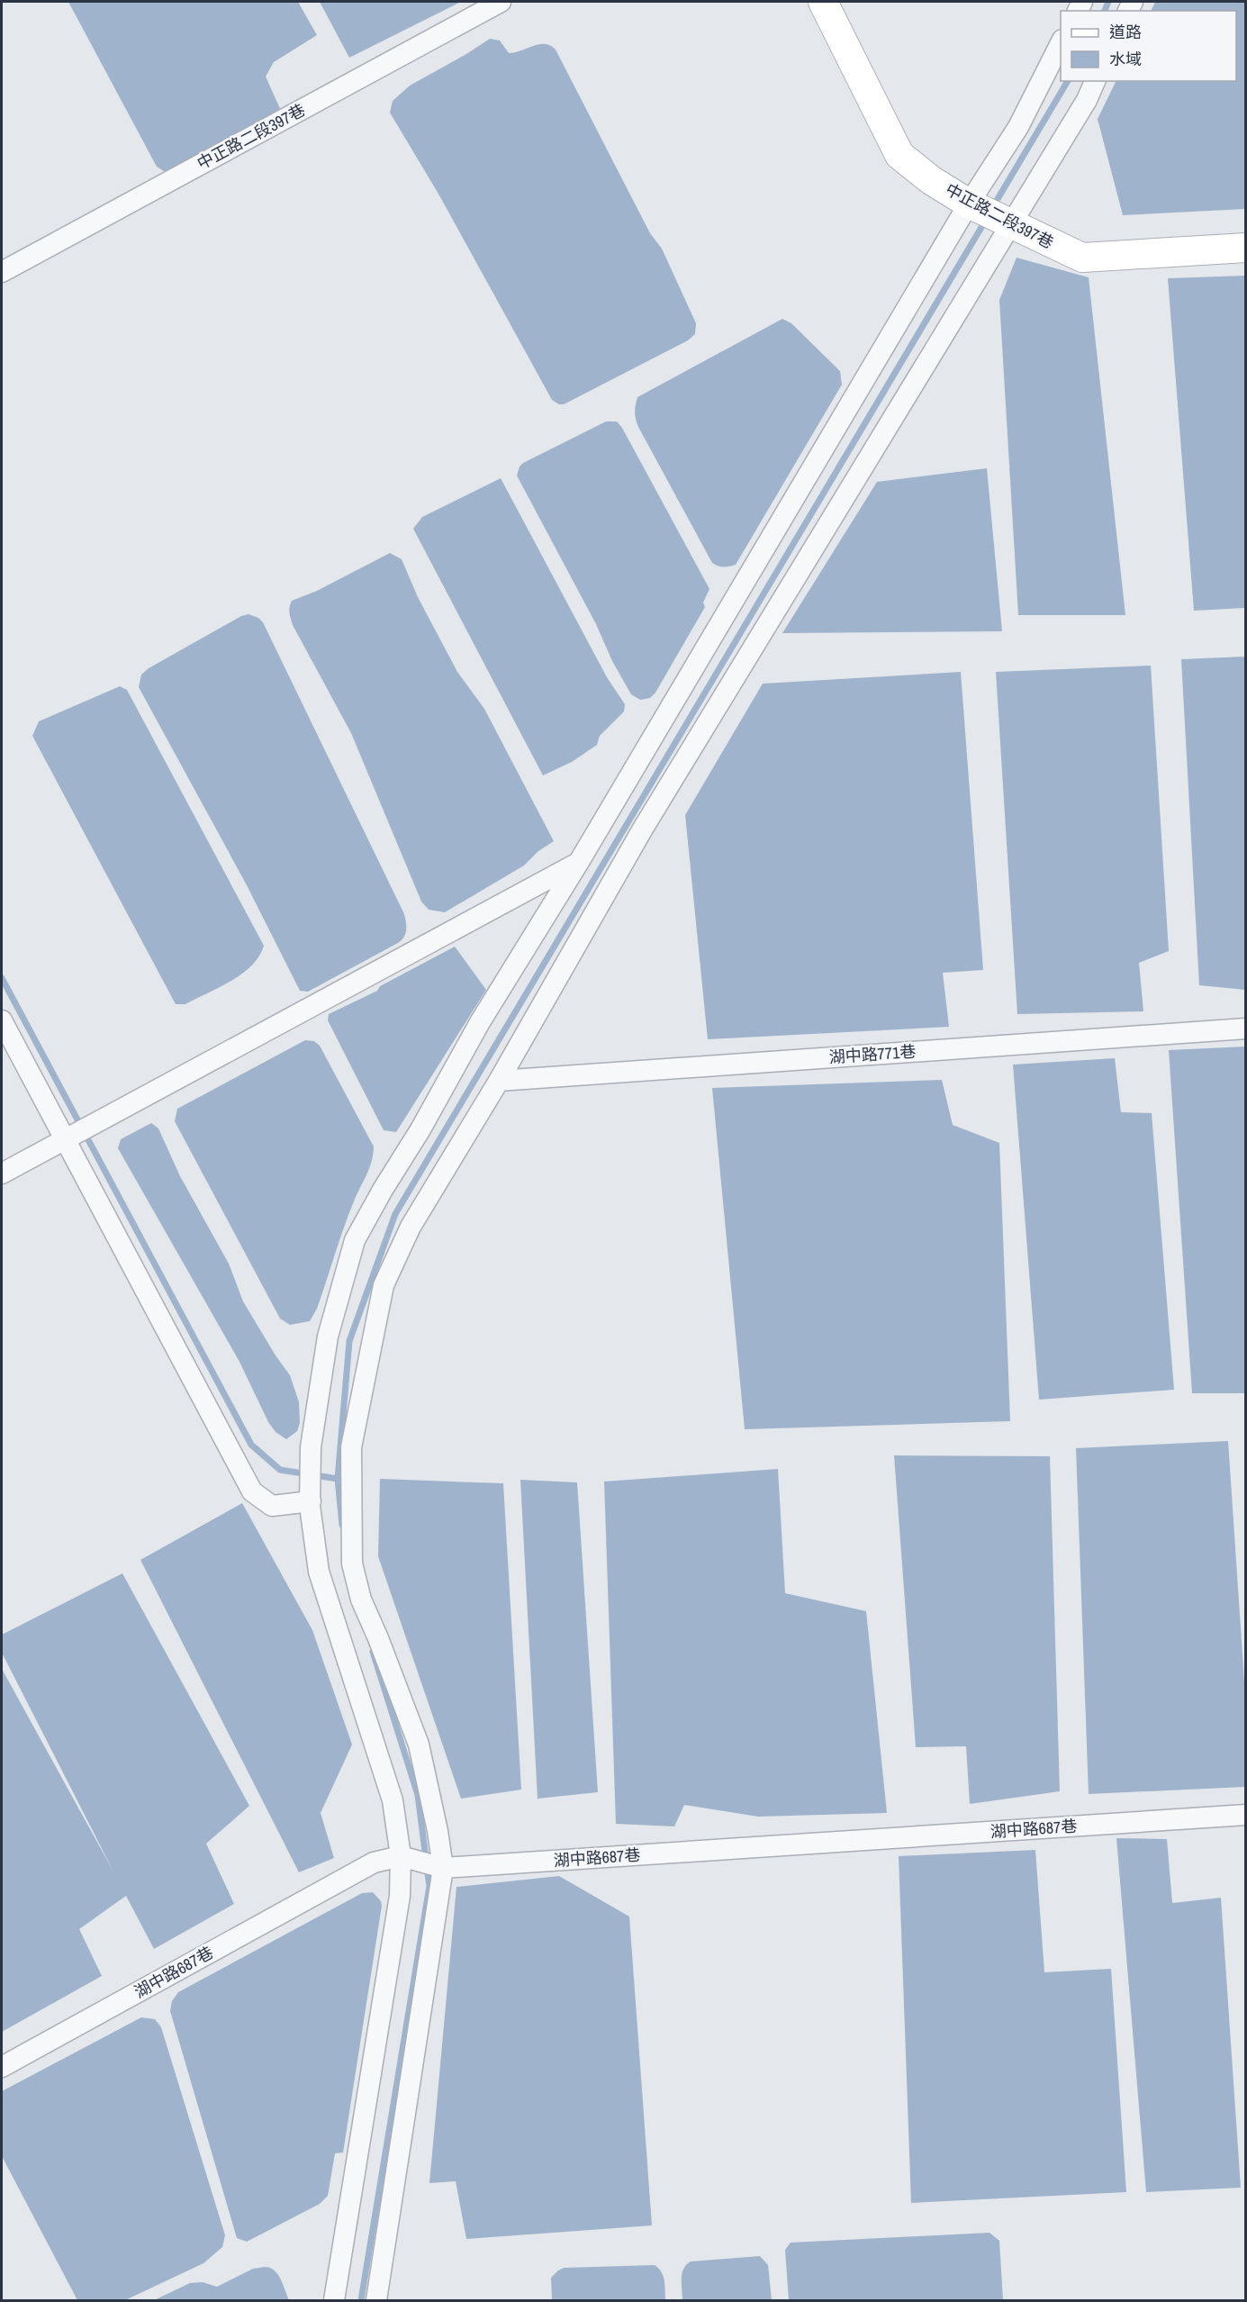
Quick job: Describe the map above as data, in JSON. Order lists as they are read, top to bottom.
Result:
{
  "streets": {
    "street": ["中正路二段397巷", "湖中路771巷", "湖中路687巷"]
  },
  "legend": ["道路", "水域"]
}
